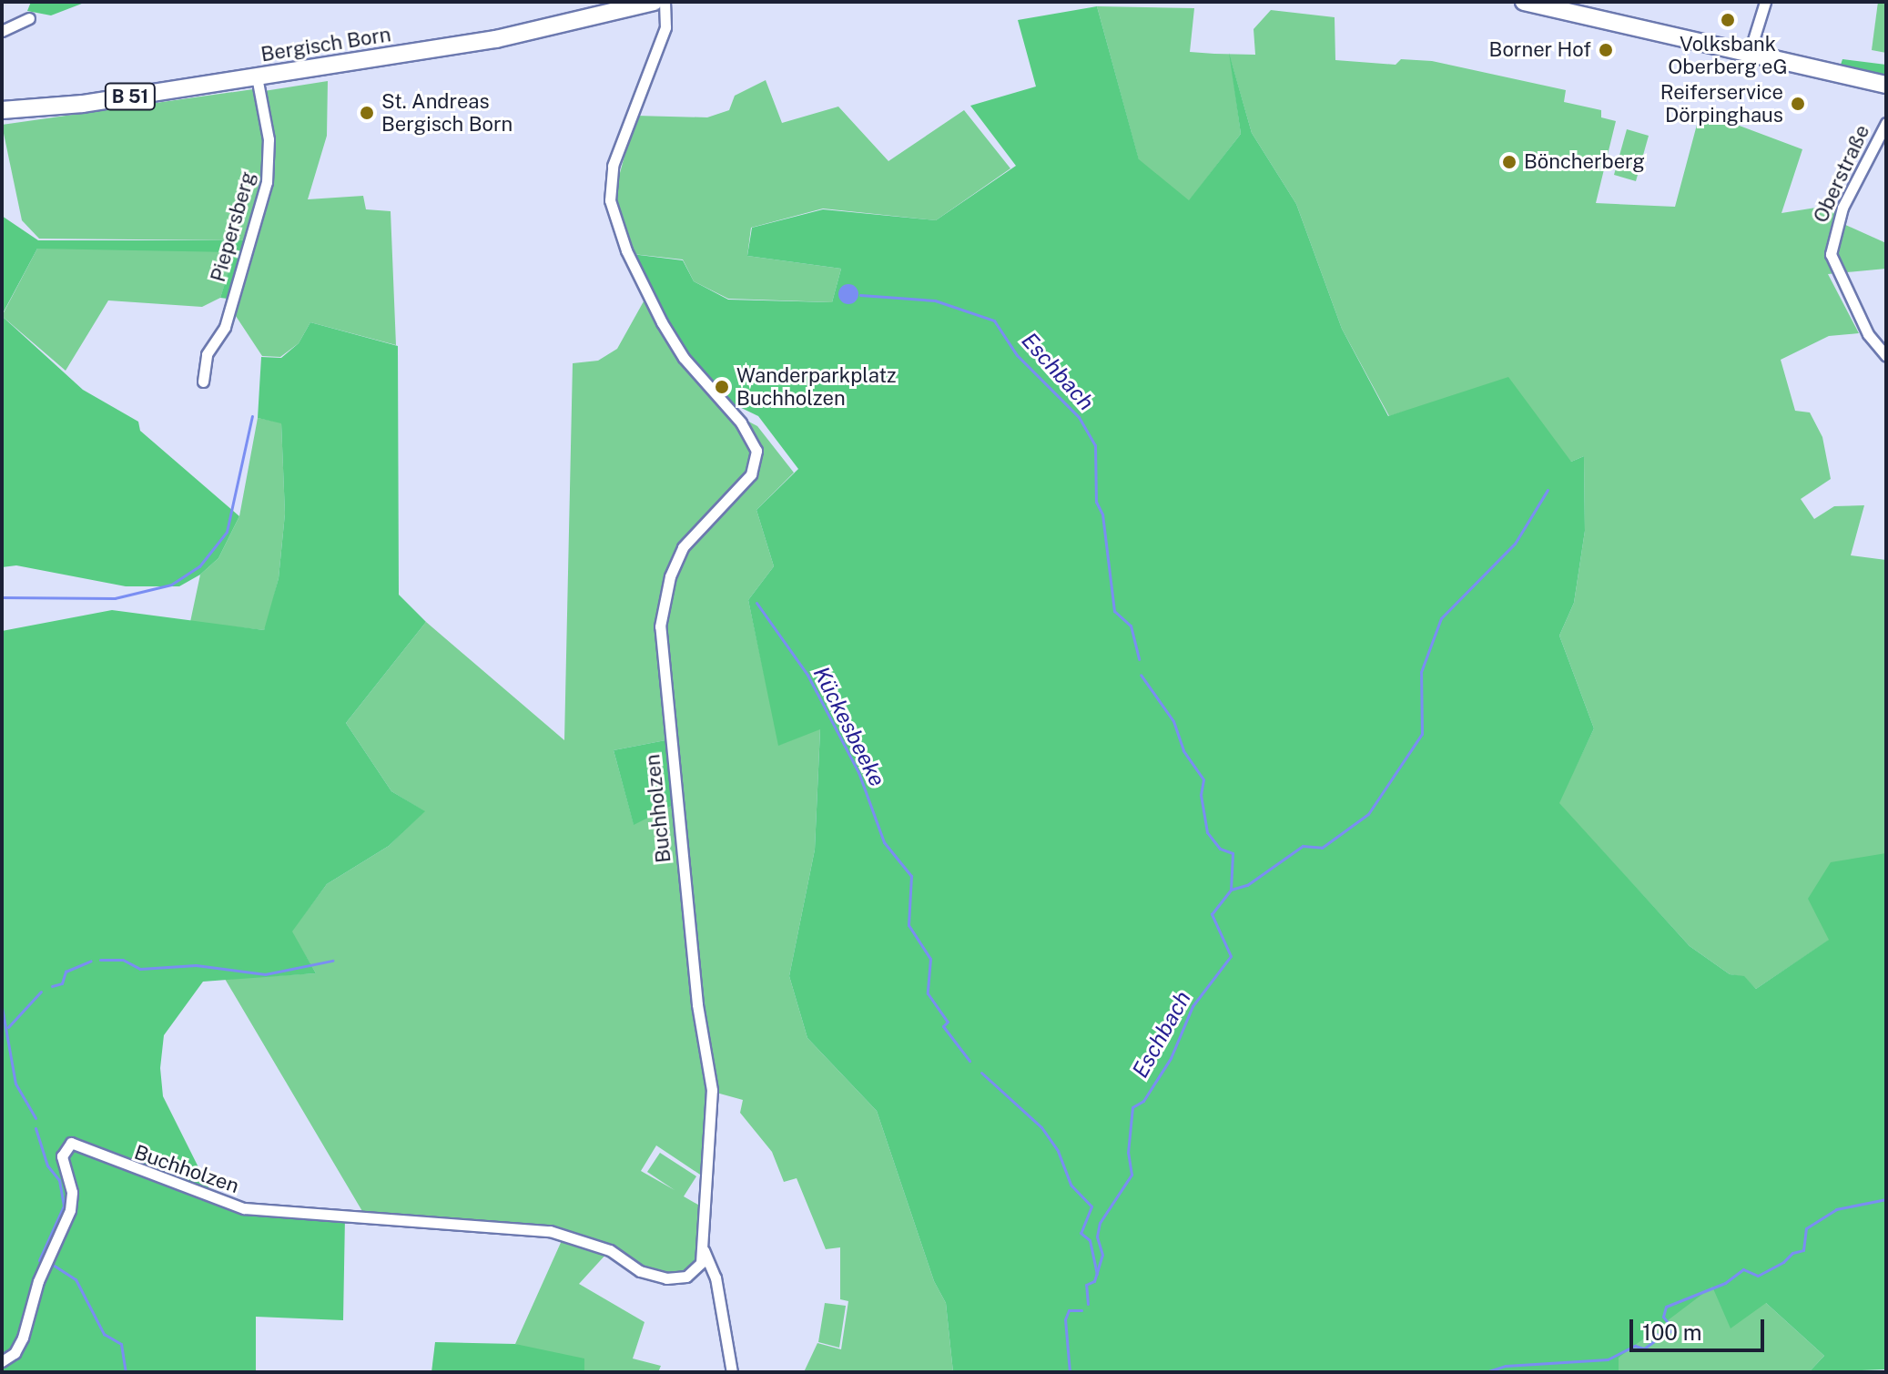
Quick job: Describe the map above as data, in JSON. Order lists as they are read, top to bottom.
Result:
{
  "streets": {
    "main road": ["Bergisch Born", "B 51"],
    "street": ["Oberstraße", "Piepersberg", "Buchholzen"]
  },
  "crossings": [
    ["Bergisch Born", "Piepersberg"]
  ],
  "water": ["Eschbach", "Kückesbeeke"],
  "places": [
    "Volksbank Oberberg eG",
    "Borner Hof",
    "Reiferservice Dörpinghaus",
    "St. Andreas Bergisch Born",
    "Böncherberg",
    "Wanderparkplatz Buchholzen"
  ],
  "scale_bar": "100 m"
}
